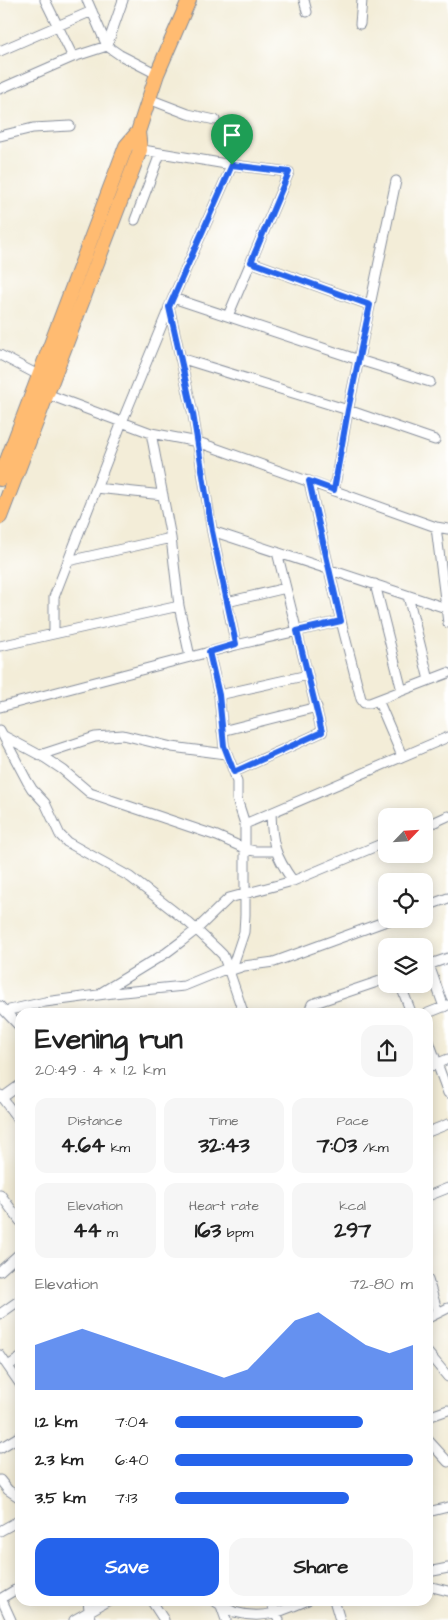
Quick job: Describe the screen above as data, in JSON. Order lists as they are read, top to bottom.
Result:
{
  "north": "top right",
  "page": {
    "heading": ["Evening run", "20:49 · 4 × 1.2 km"],
    "stats": [
      ["Distance", "4.64 km"],
      ["Time", "32:43"],
      ["Pace", "7:03 /km"],
      ["Elevation", "44 m"],
      ["Heart rate", "163 bpm"],
      ["kcal", "297"]
    ],
    "chart": ["Elevation", "72–80 m"],
    "list": [
      {
        "name": "1.2 km",
        "note": "7:04"
      },
      {
        "name": "2.3 km",
        "note": "6:40"
      },
      {
        "name": "3.5 km",
        "note": "7:13"
      }
    ],
    "buttons": ["Save", "Share"]
  }
}
